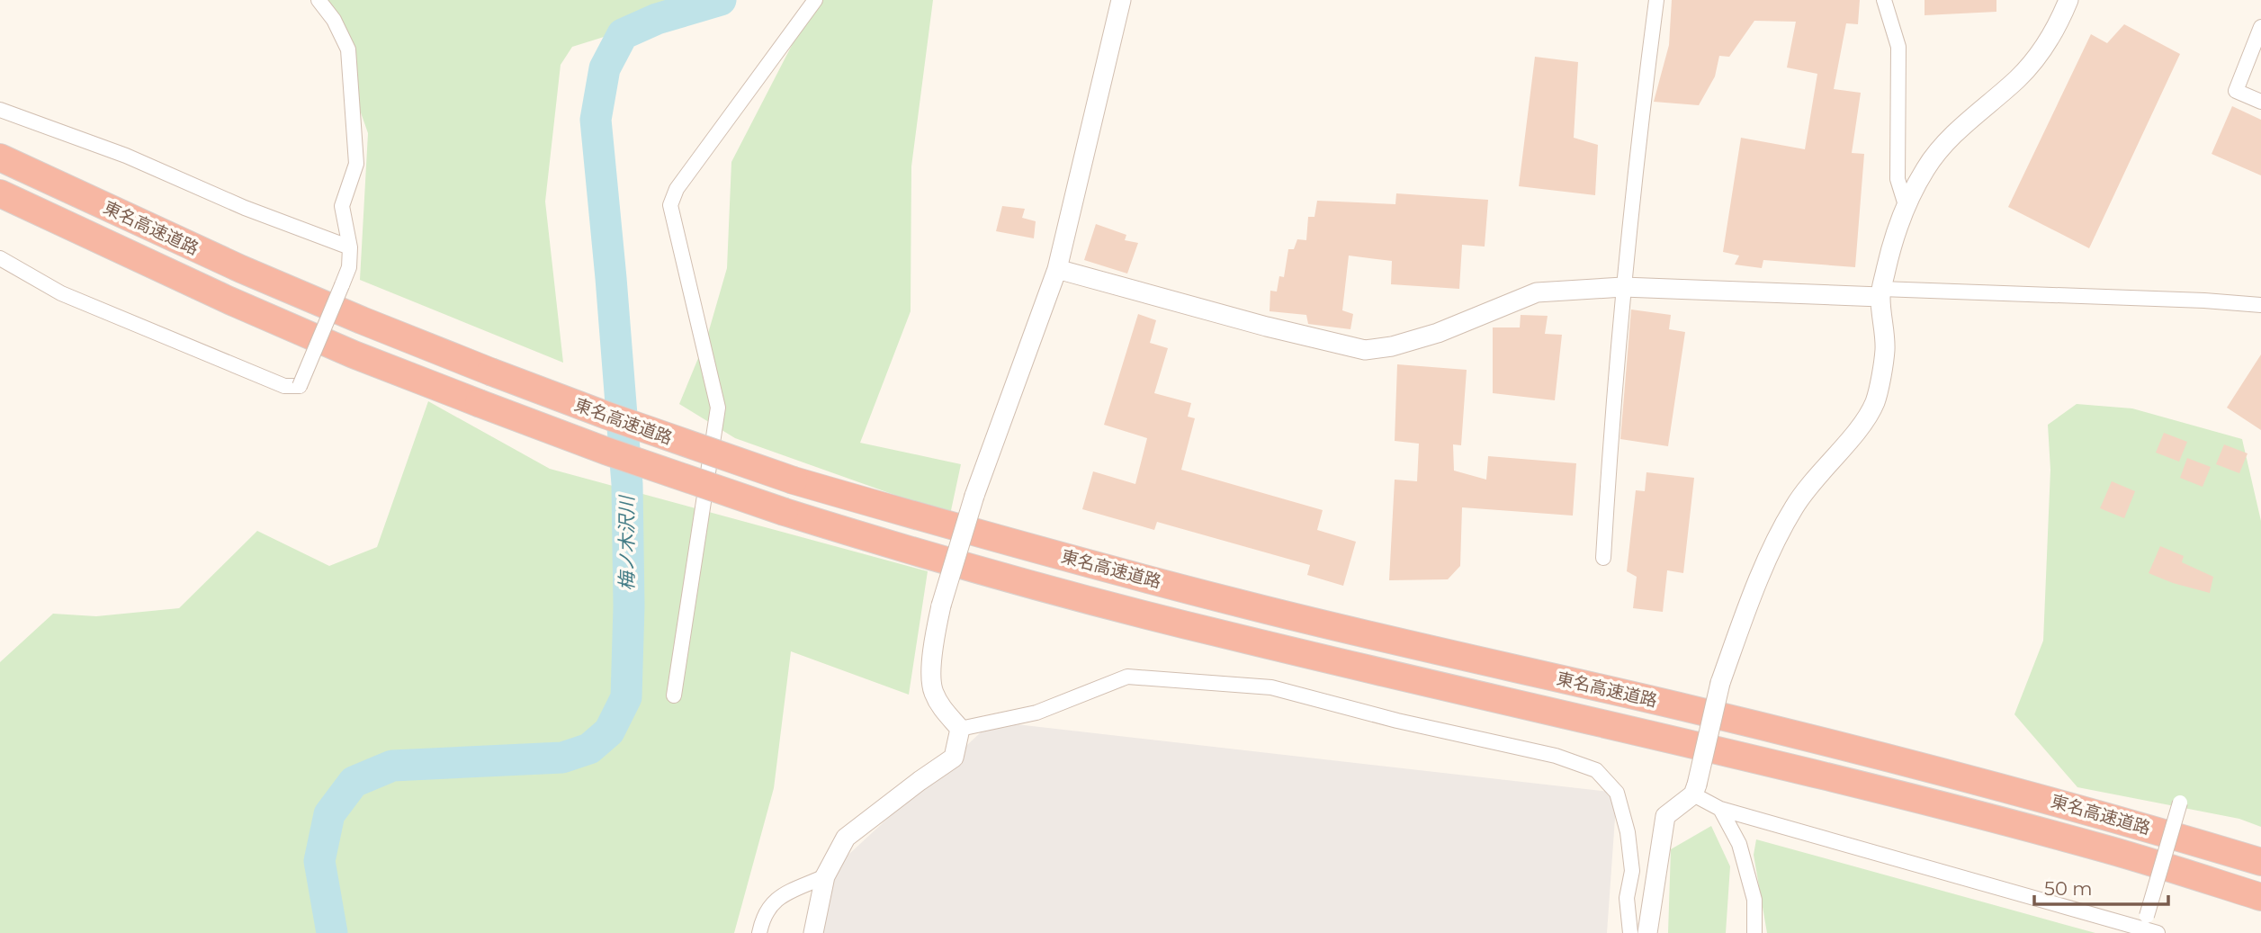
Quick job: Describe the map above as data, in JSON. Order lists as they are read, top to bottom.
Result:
{
  "streets": {
    "highway": ["東名高速道路"]
  },
  "water": ["梅ノ木沢川"],
  "scale_bar": "50 m"
}
